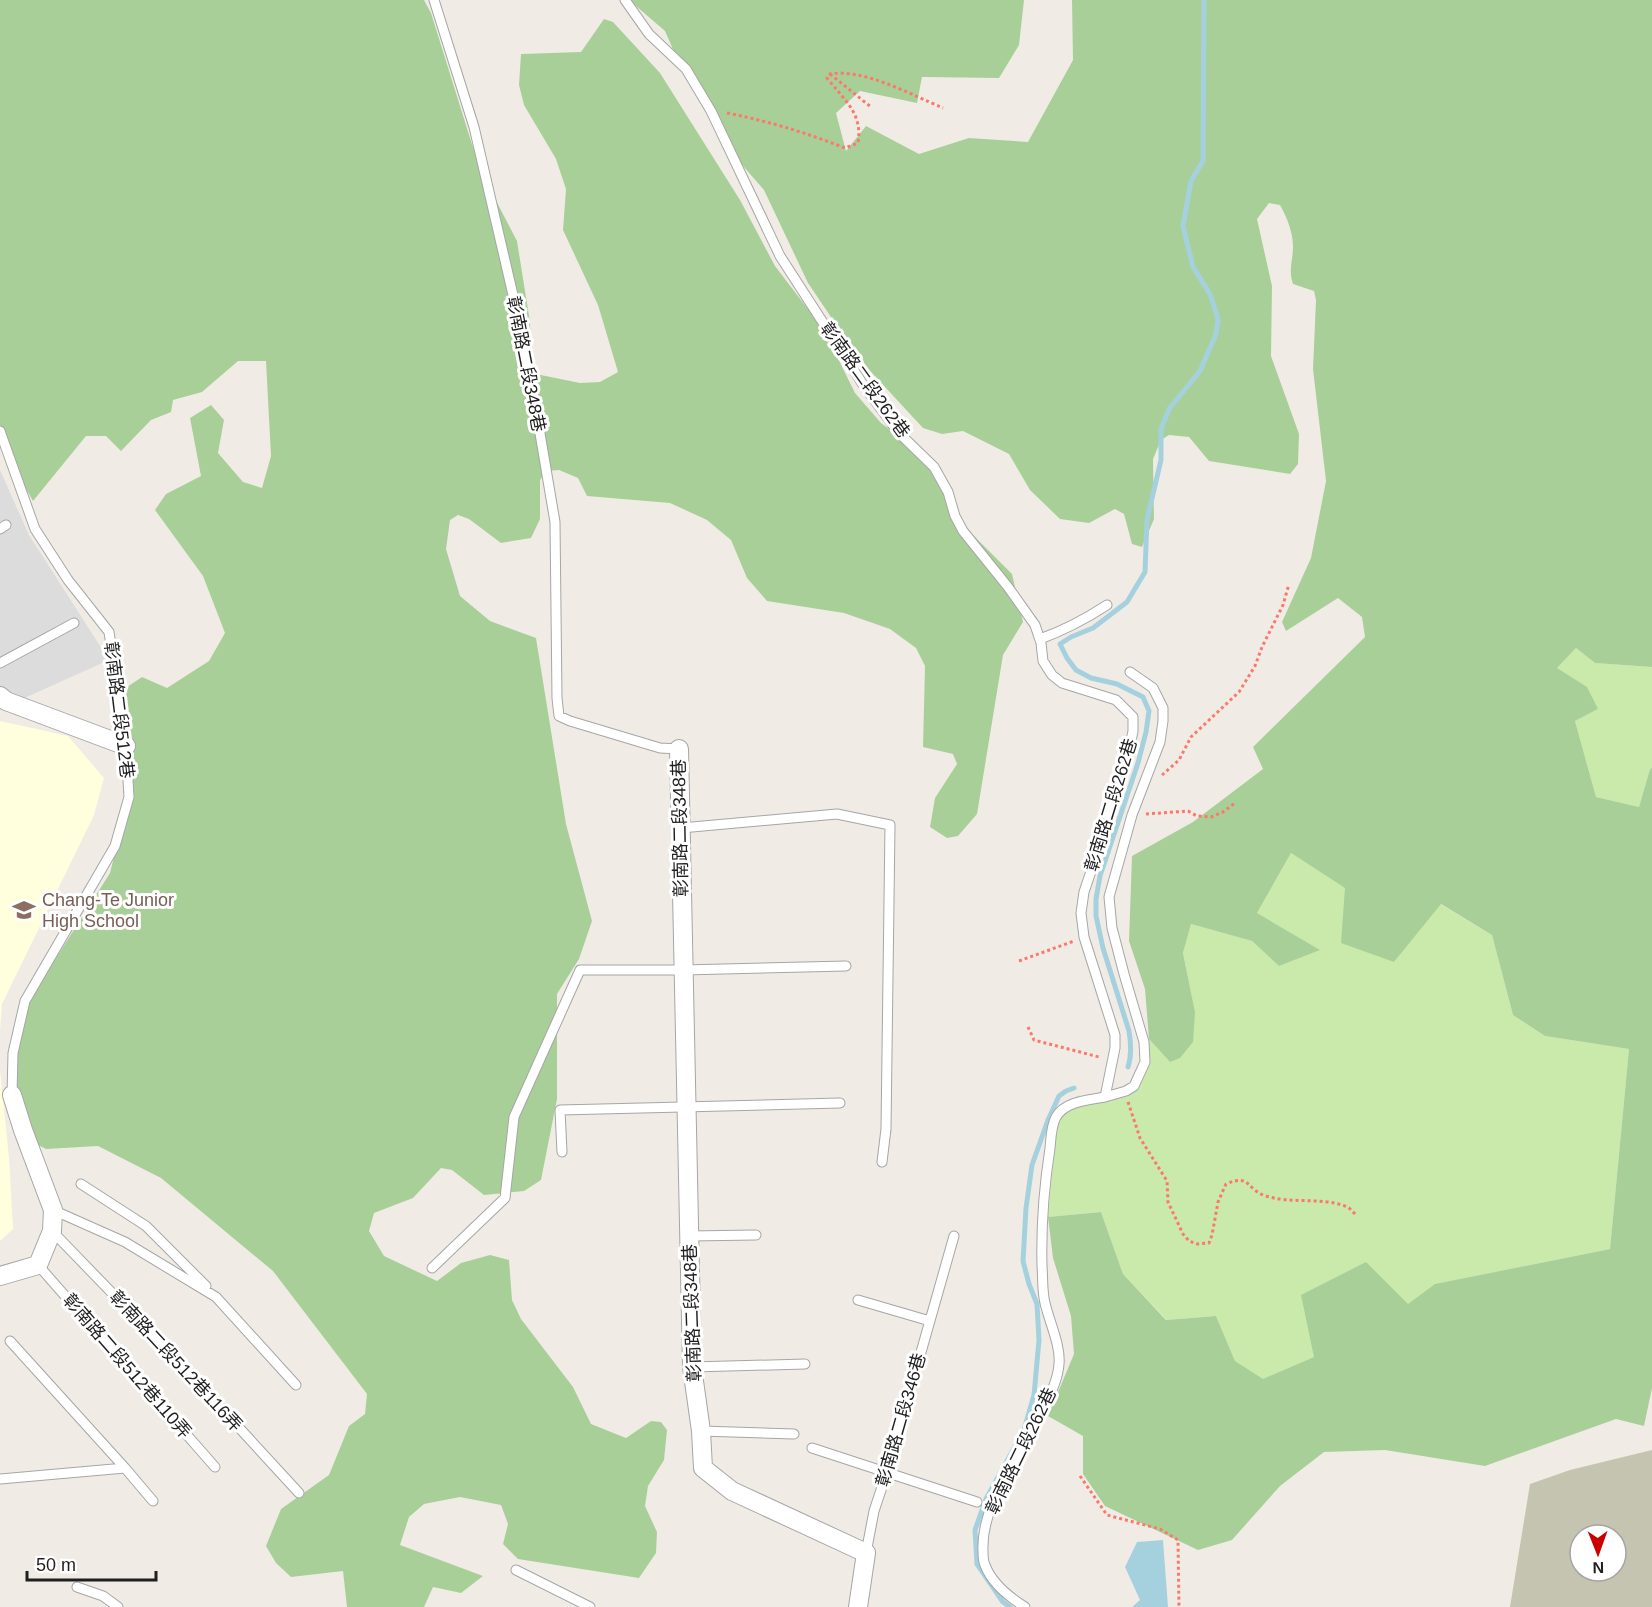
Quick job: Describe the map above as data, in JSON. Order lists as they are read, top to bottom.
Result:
{
  "streets": {
    "street": ["彰南路二段348巷", "彰南路二段512巷", "彰南路二段346巷"],
    "lane": ["彰南路二段262巷", "彰南路二段512巷116弄", "彰南路二段512巷110弄"]
  },
  "crossings": [
    ["彰南路二段348巷", "彰南路二段346巷"],
    ["彰南路二段512巷", "彰南路二段512巷116弄"],
    ["彰南路二段512巷", "彰南路二段512巷110弄"]
  ],
  "places": {
    "school or university": ["Chang-Te Junior High School"]
  },
  "scale_bar": "50 m",
  "north": "bottom"
}
